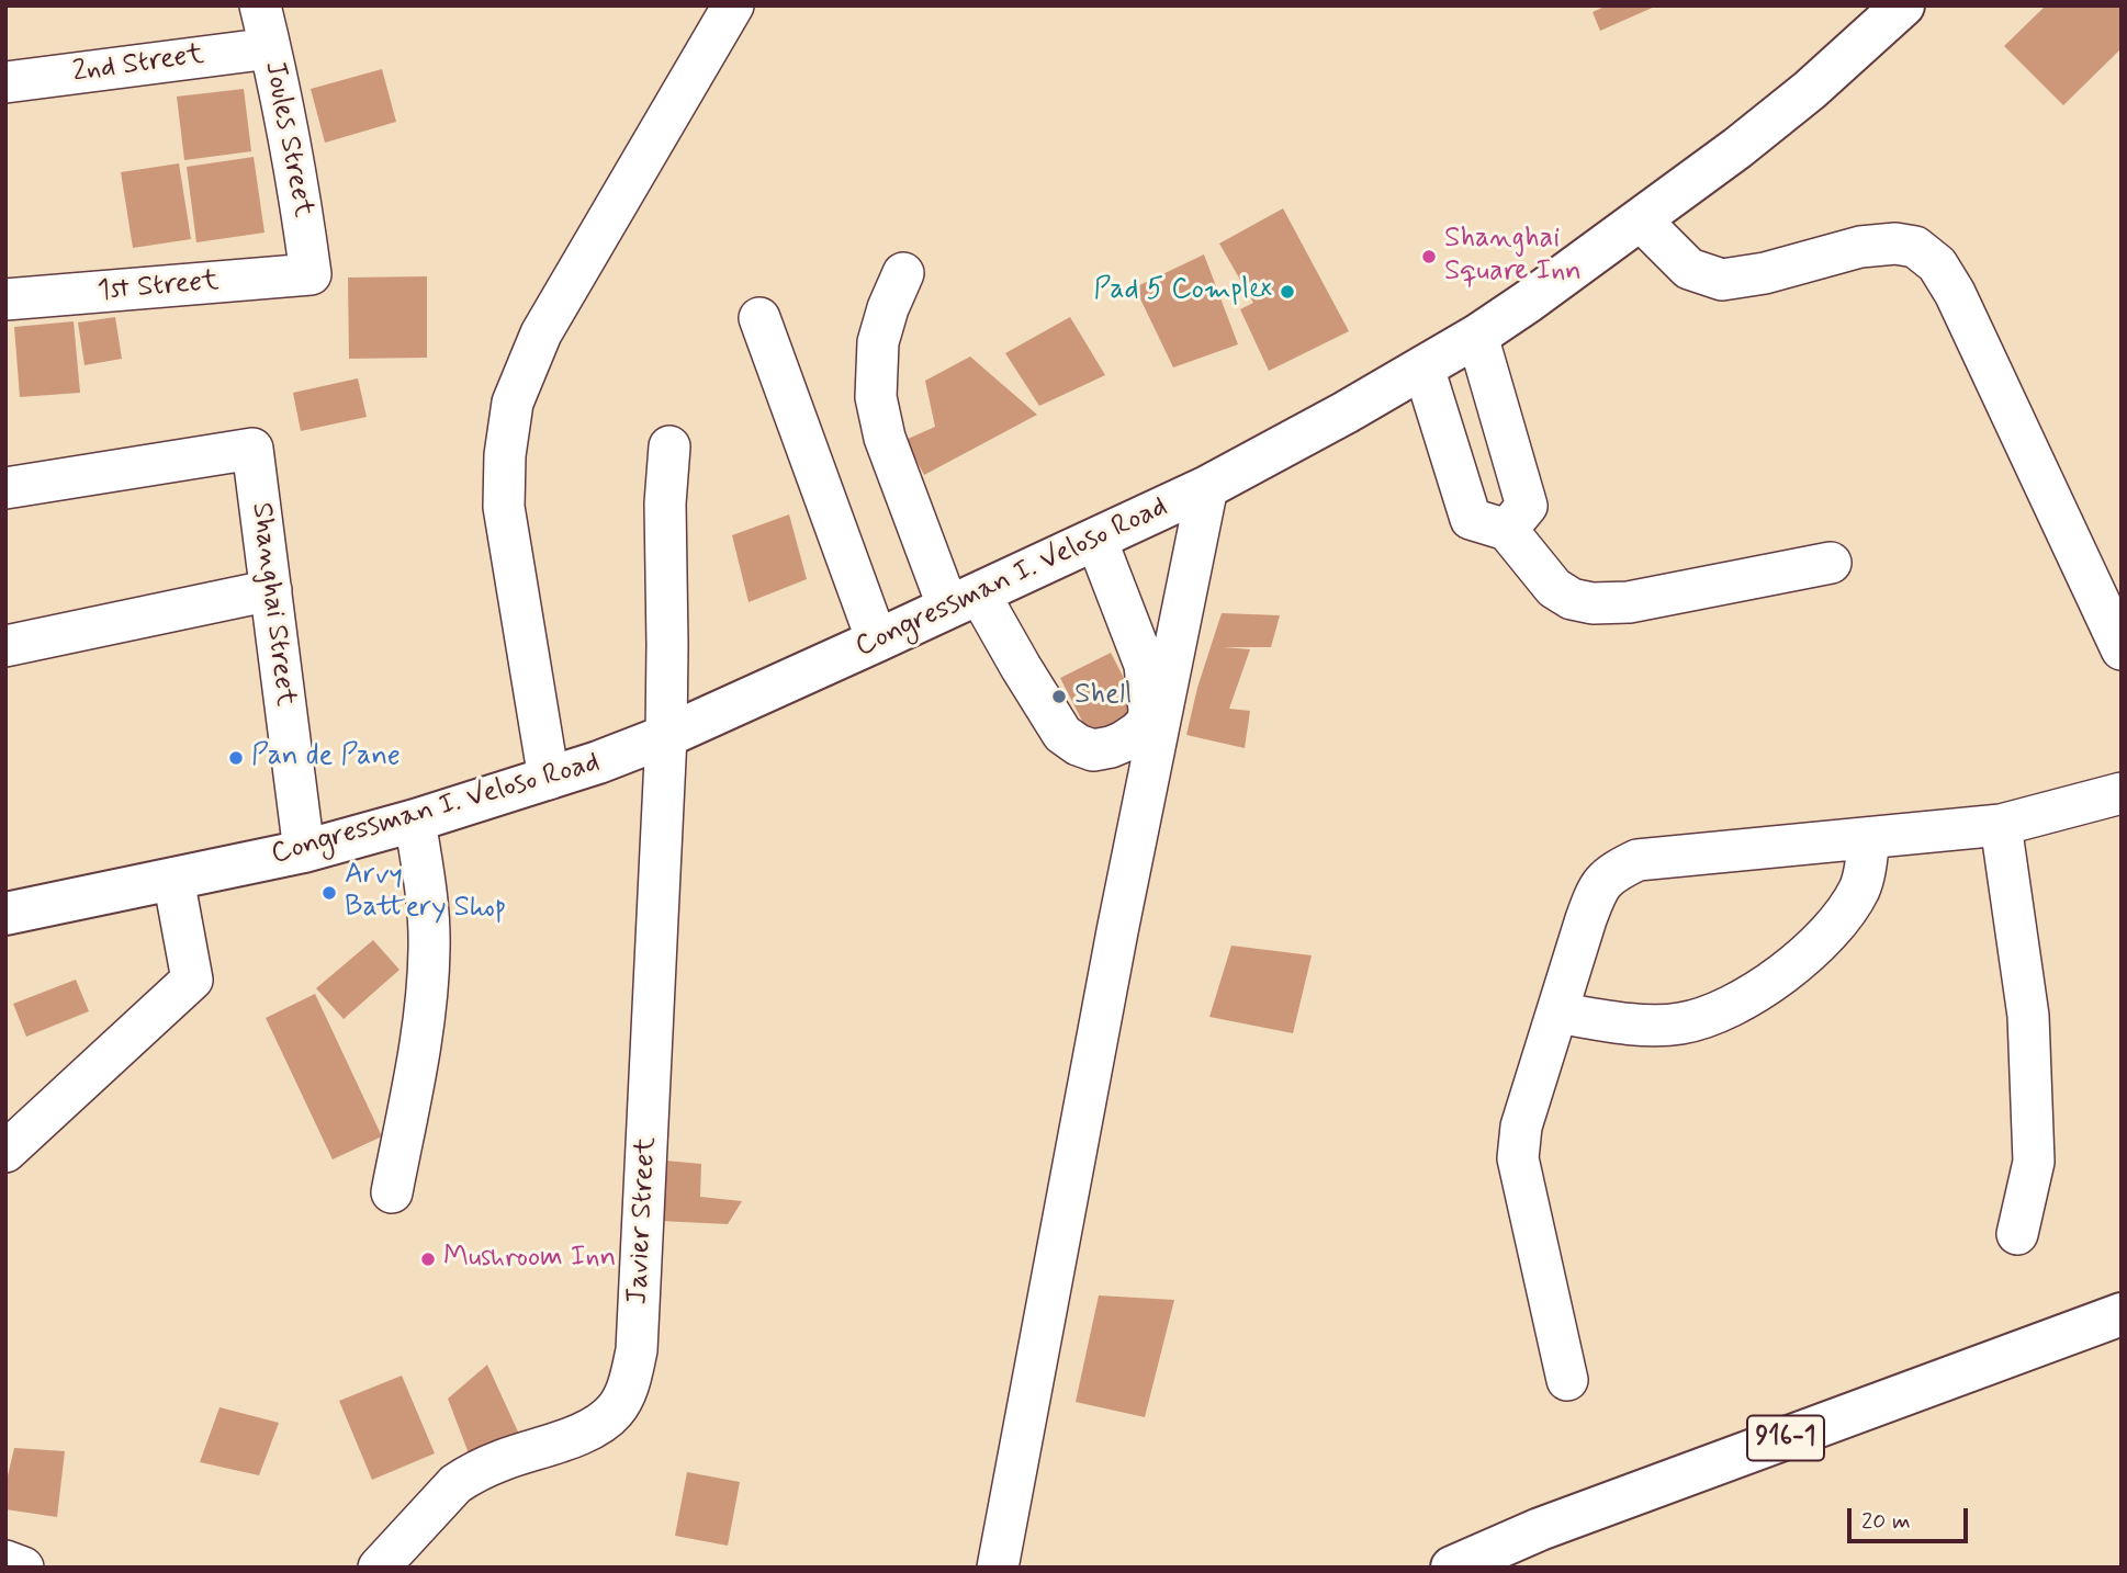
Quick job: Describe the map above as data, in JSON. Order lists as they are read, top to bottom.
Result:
{
  "streets": {
    "main road": ["Congressman I. Veloso Road", "916-1"],
    "street": [
      "2nd Street",
      "Joules Street",
      "1st Street",
      "Shanghai Street",
      "Javier Street"
    ]
  },
  "crossings": [
    ["2nd Street", "Joules Street"],
    ["Joules Street", "1st Street"],
    ["Congressman I. Veloso Road", "Shanghai Street"],
    ["Congressman I. Veloso Road", "Javier Street"]
  ],
  "places": [
    "Shanghai Square Inn",
    "Pad 5 Complex",
    "Shell",
    "Pan de Pane",
    "Arvy Battery Shop",
    "Mushroom Inn"
  ],
  "scale_bar": "20 m"
}
